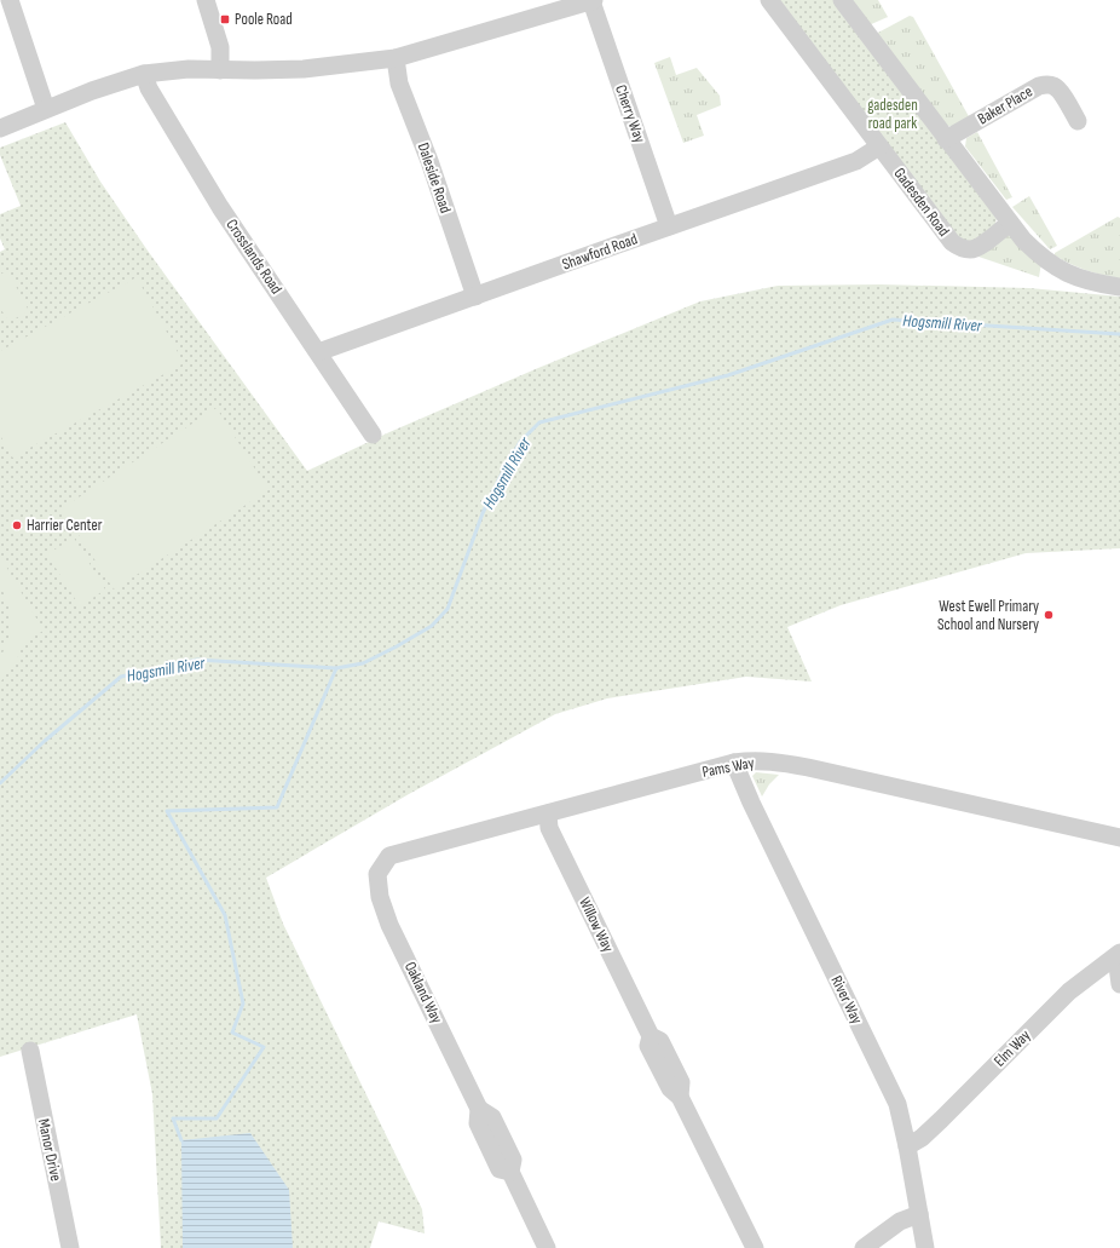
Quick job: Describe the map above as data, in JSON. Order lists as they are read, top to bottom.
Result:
{
  "streets": {
    "street": [
      "Baker Place",
      "Cherry Way",
      "Daleside Road",
      "Gadesden Road",
      "Shawford Road",
      "Crosslands Road",
      "Pams Way",
      "Willow Way",
      "Oakland Way",
      "River Way",
      "Elm Way",
      "Manor Drive"
    ]
  },
  "crossings": [
    ["Cherry Way", "Shawford Road"],
    ["Daleside Road", "Shawford Road"],
    ["Gadesden Road", "Shawford Road"],
    ["Shawford Road", "Crosslands Road"],
    ["Pams Way", "Willow Way"],
    ["Pams Way", "Oakland Way"],
    ["Pams Way", "River Way"],
    ["River Way", "Elm Way"]
  ],
  "water": ["Hogsmill River"],
  "parks": ["gadesden road park"],
  "places": {
    "transit": ["Poole Road"],
    "other": ["Harrier Center", "West Ewell Primary School and Nursery"]
  }
}
